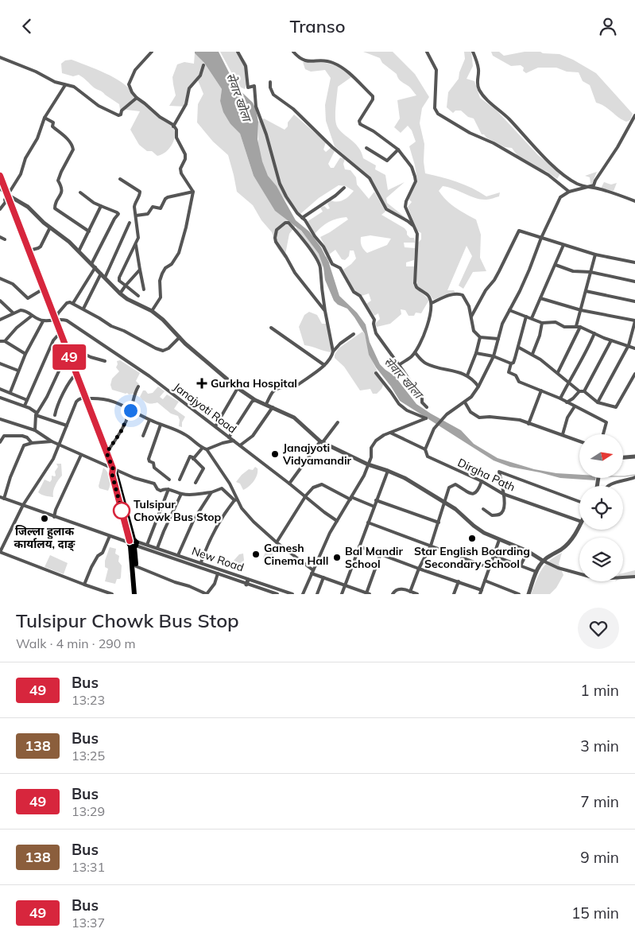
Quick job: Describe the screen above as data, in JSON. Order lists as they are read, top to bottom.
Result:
{
  "streets": {
    "street": ["Janajyoti Road", "Dirgha Path", "New Road"]
  },
  "water": ["सेवार खोला"],
  "places": {
    "health": ["Gurkha Hospital"],
    "other": [
      "Janajyoti Vidyamandir",
      "Tulsipur Chowk Bus Stop",
      "जिल्ला हुलाक कार्यालय, दाङ्",
      "Star English Boarding Secondary School",
      "Ganesh Cinema Hall",
      "Bal Mandir School"
    ]
  },
  "lines": ["bus line 49"],
  "north": "right",
  "page": {
    "header": "Transo",
    "on_map": "49",
    "heading": ["Tulsipur Chowk Bus Stop", "Walk · 4 min · 290 m"],
    "list": [
      {
        "mark": "49",
        "name": "Bus",
        "note": "13:23",
        "value": "1 min"
      },
      {
        "mark": "138",
        "name": "Bus",
        "note": "13:25",
        "value": "3 min"
      },
      {
        "mark": "49",
        "name": "Bus",
        "note": "13:29",
        "value": "7 min"
      },
      {
        "mark": "138",
        "name": "Bus",
        "note": "13:31",
        "value": "9 min"
      },
      {
        "mark": "49",
        "name": "Bus",
        "note": "13:37",
        "value": "15 min"
      }
    ]
  }
}
